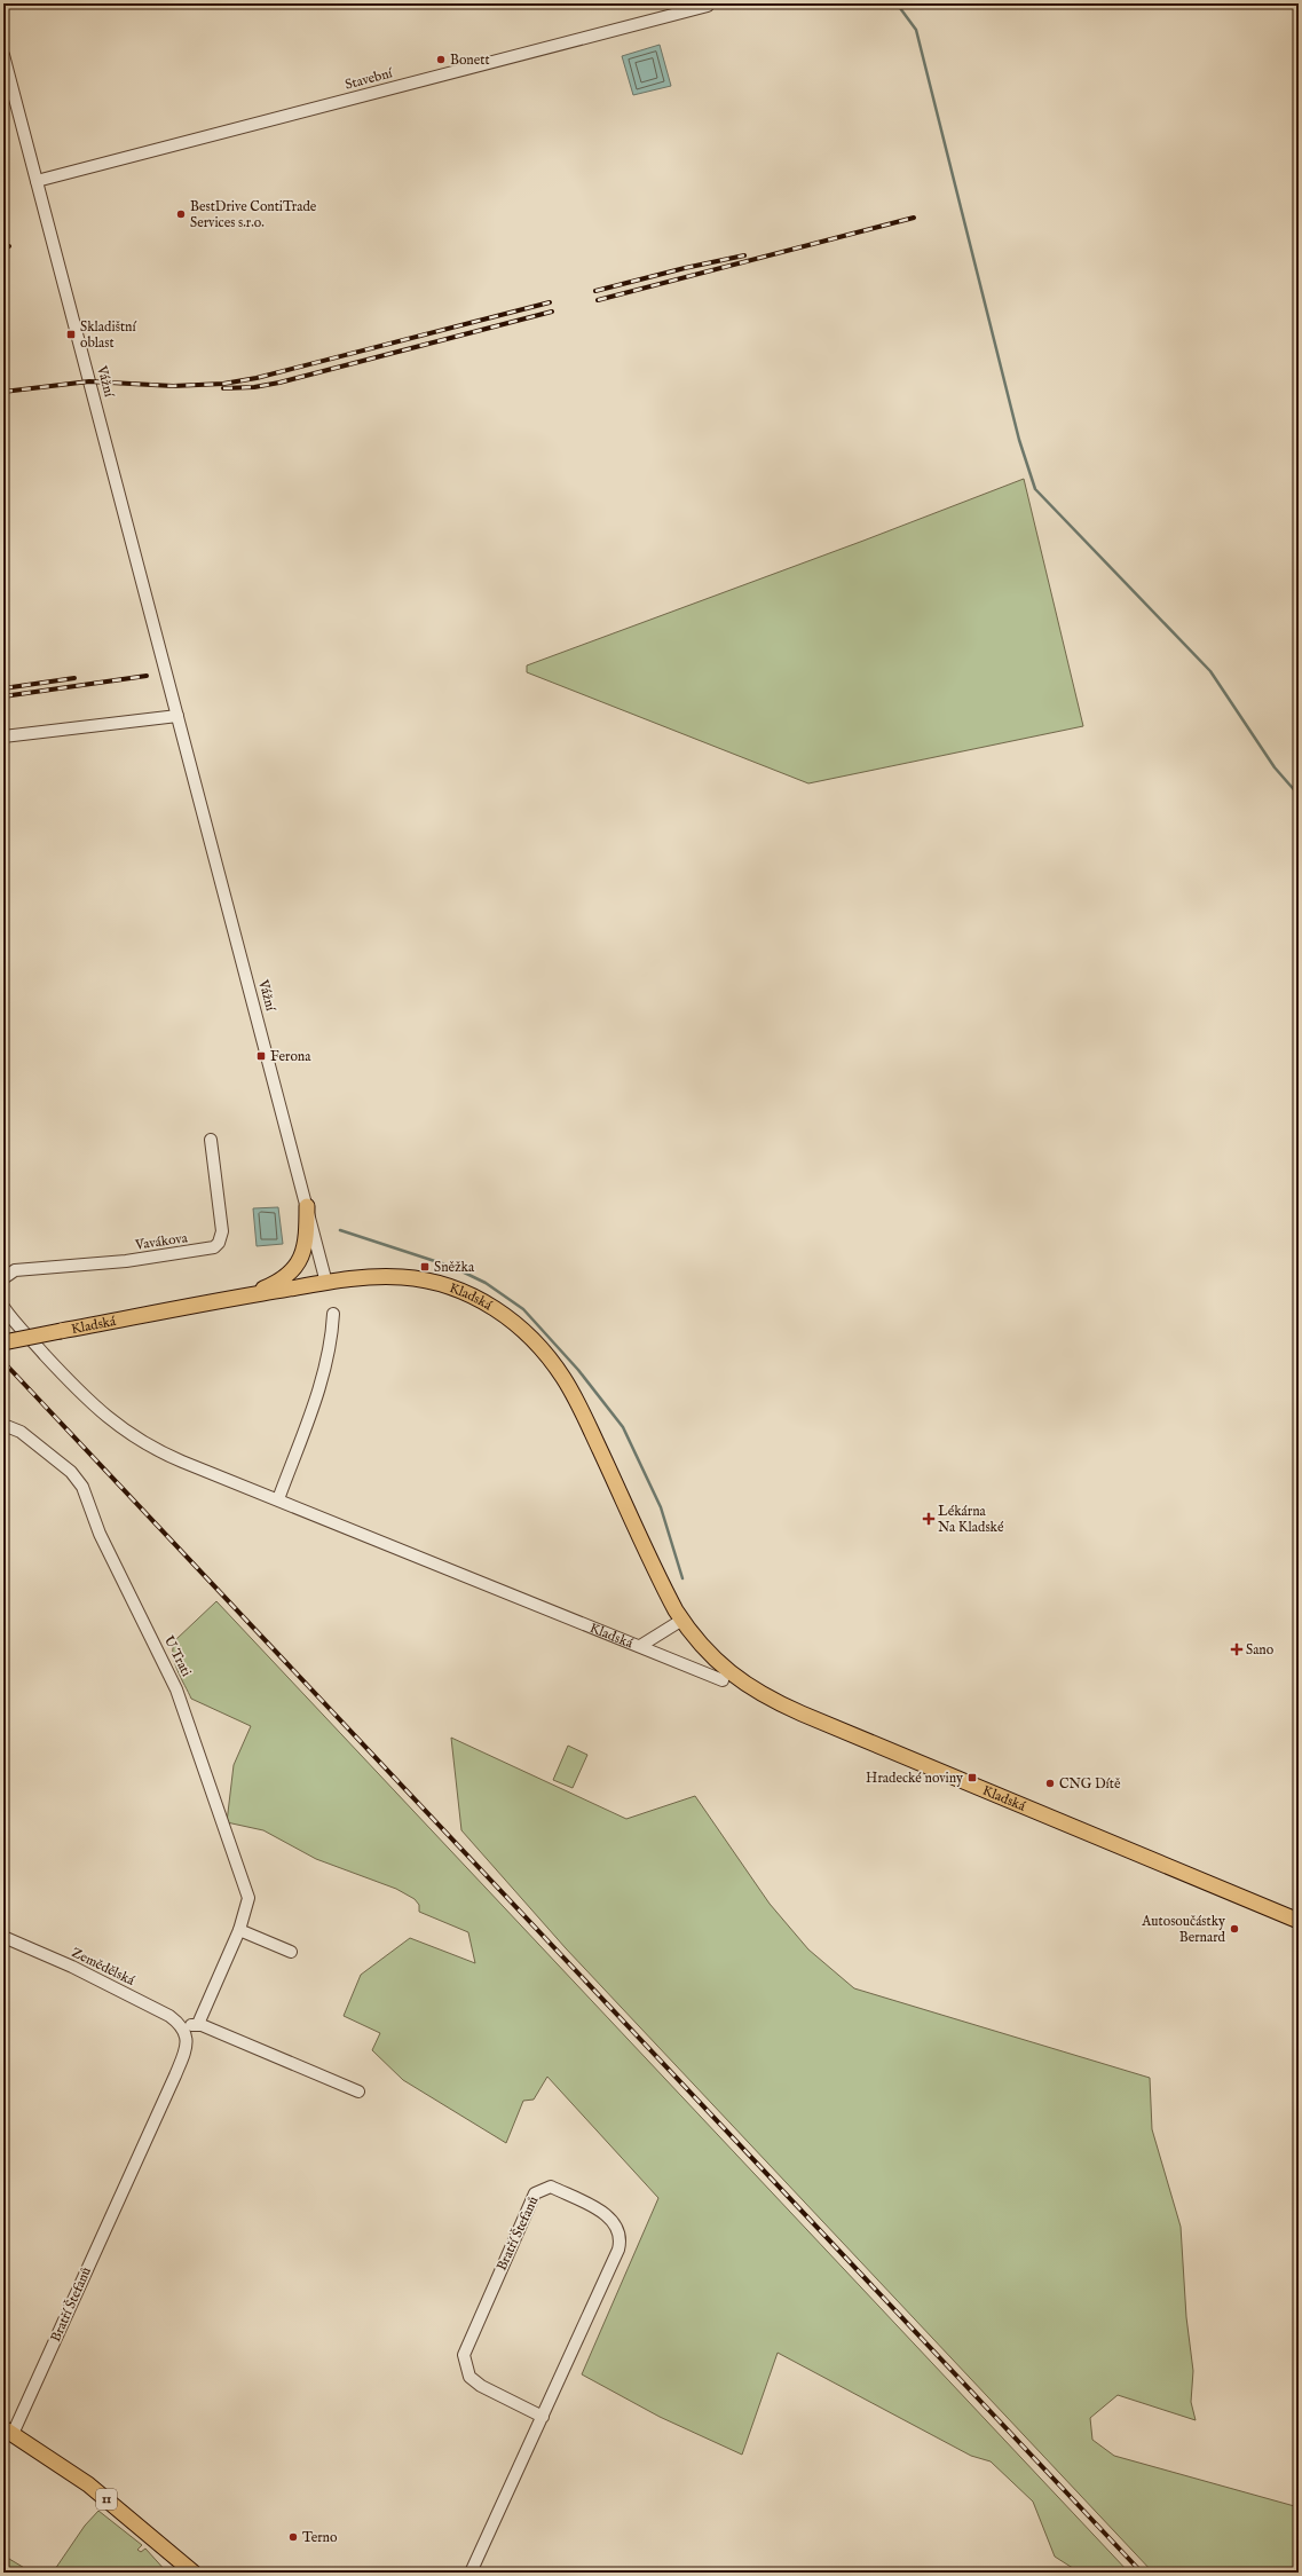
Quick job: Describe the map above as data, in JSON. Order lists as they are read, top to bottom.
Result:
{
  "streets": {
    "main road": ["Kladská", "Bratří Štefanů", "11"],
    "street": [
      "Stavební",
      "Vážní",
      "Vavákova",
      "U Trati",
      "Zemědělská"
    ]
  },
  "crossings": [
    ["Stavební", "Vážní"],
    ["Vážní", "Kladská"],
    ["Zemědělská", "Bratří Štefanů"]
  ],
  "places": {
    "other": [
      "Bonett",
      "BestDrive ContiTrade Services s.r.o.",
      "CNG Dítě",
      "Autosoučástky Bernard",
      "Terno"
    ],
    "transit": [
      "Skladištní oblast",
      "Ferona",
      "Sněžka",
      "Hradecké noviny"
    ],
    "health": ["Lékárna Na Kladské", "Sano"]
  }
}
